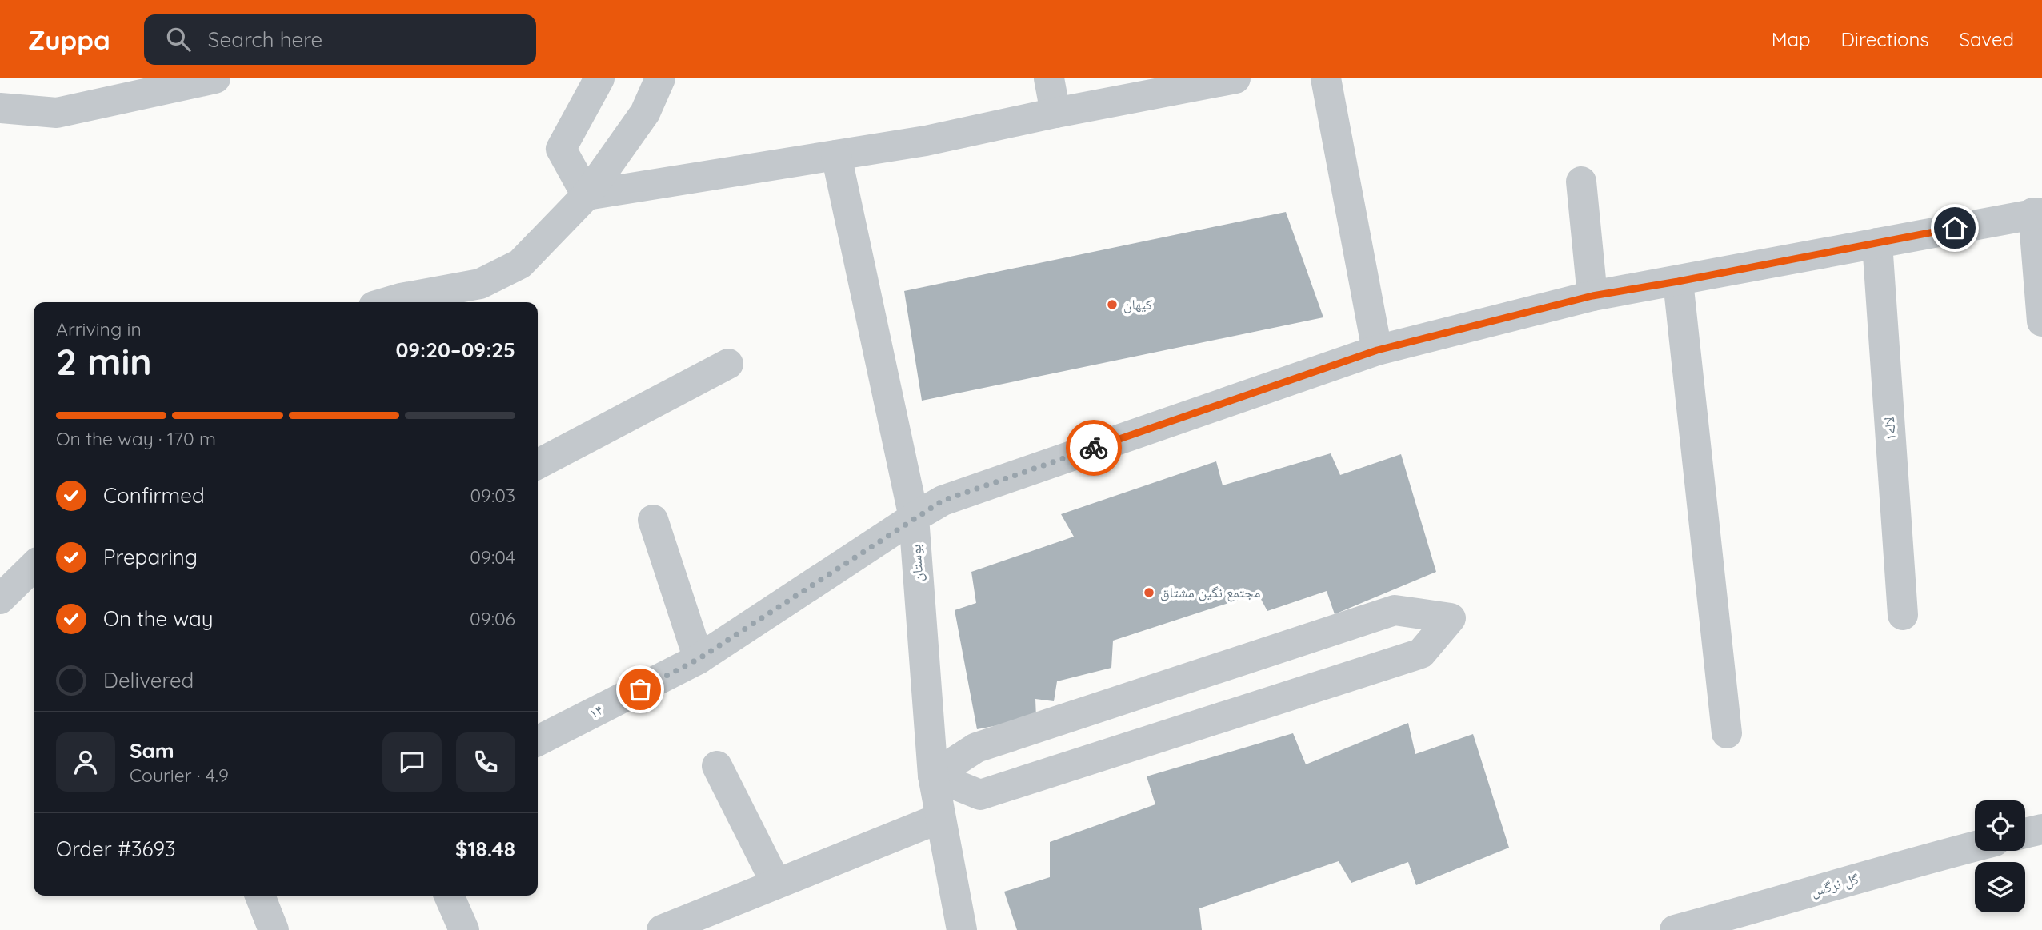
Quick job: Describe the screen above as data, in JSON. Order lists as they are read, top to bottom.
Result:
{
  "streets": {
    "street": [
      "لاله۱",
      "بوستان",
      "۱۴",
      "گل نرگس"
    ]
  },
  "crossings": [
    ["بوستان", "۱۴"]
  ],
  "places": ["کیهان", "مجتمع نگین مشتاق"],
  "page": {
    "header": "Zuppa",
    "search": "Search here",
    "nav": ["Map", "Directions", "Saved"],
    "heading": ["2 min", "Arriving in", "09:20–09:25"],
    "panel": [
      "Sam",
      "Courier · 4.9",
      "Order #3693",
      "$18.48"
    ],
    "bar": "On the way · 170 m",
    "list": [
      ["Confirmed", "09:03"],
      ["Preparing", "09:04"],
      ["On the way", "09:06"],
      "Delivered"
    ]
  }
}
